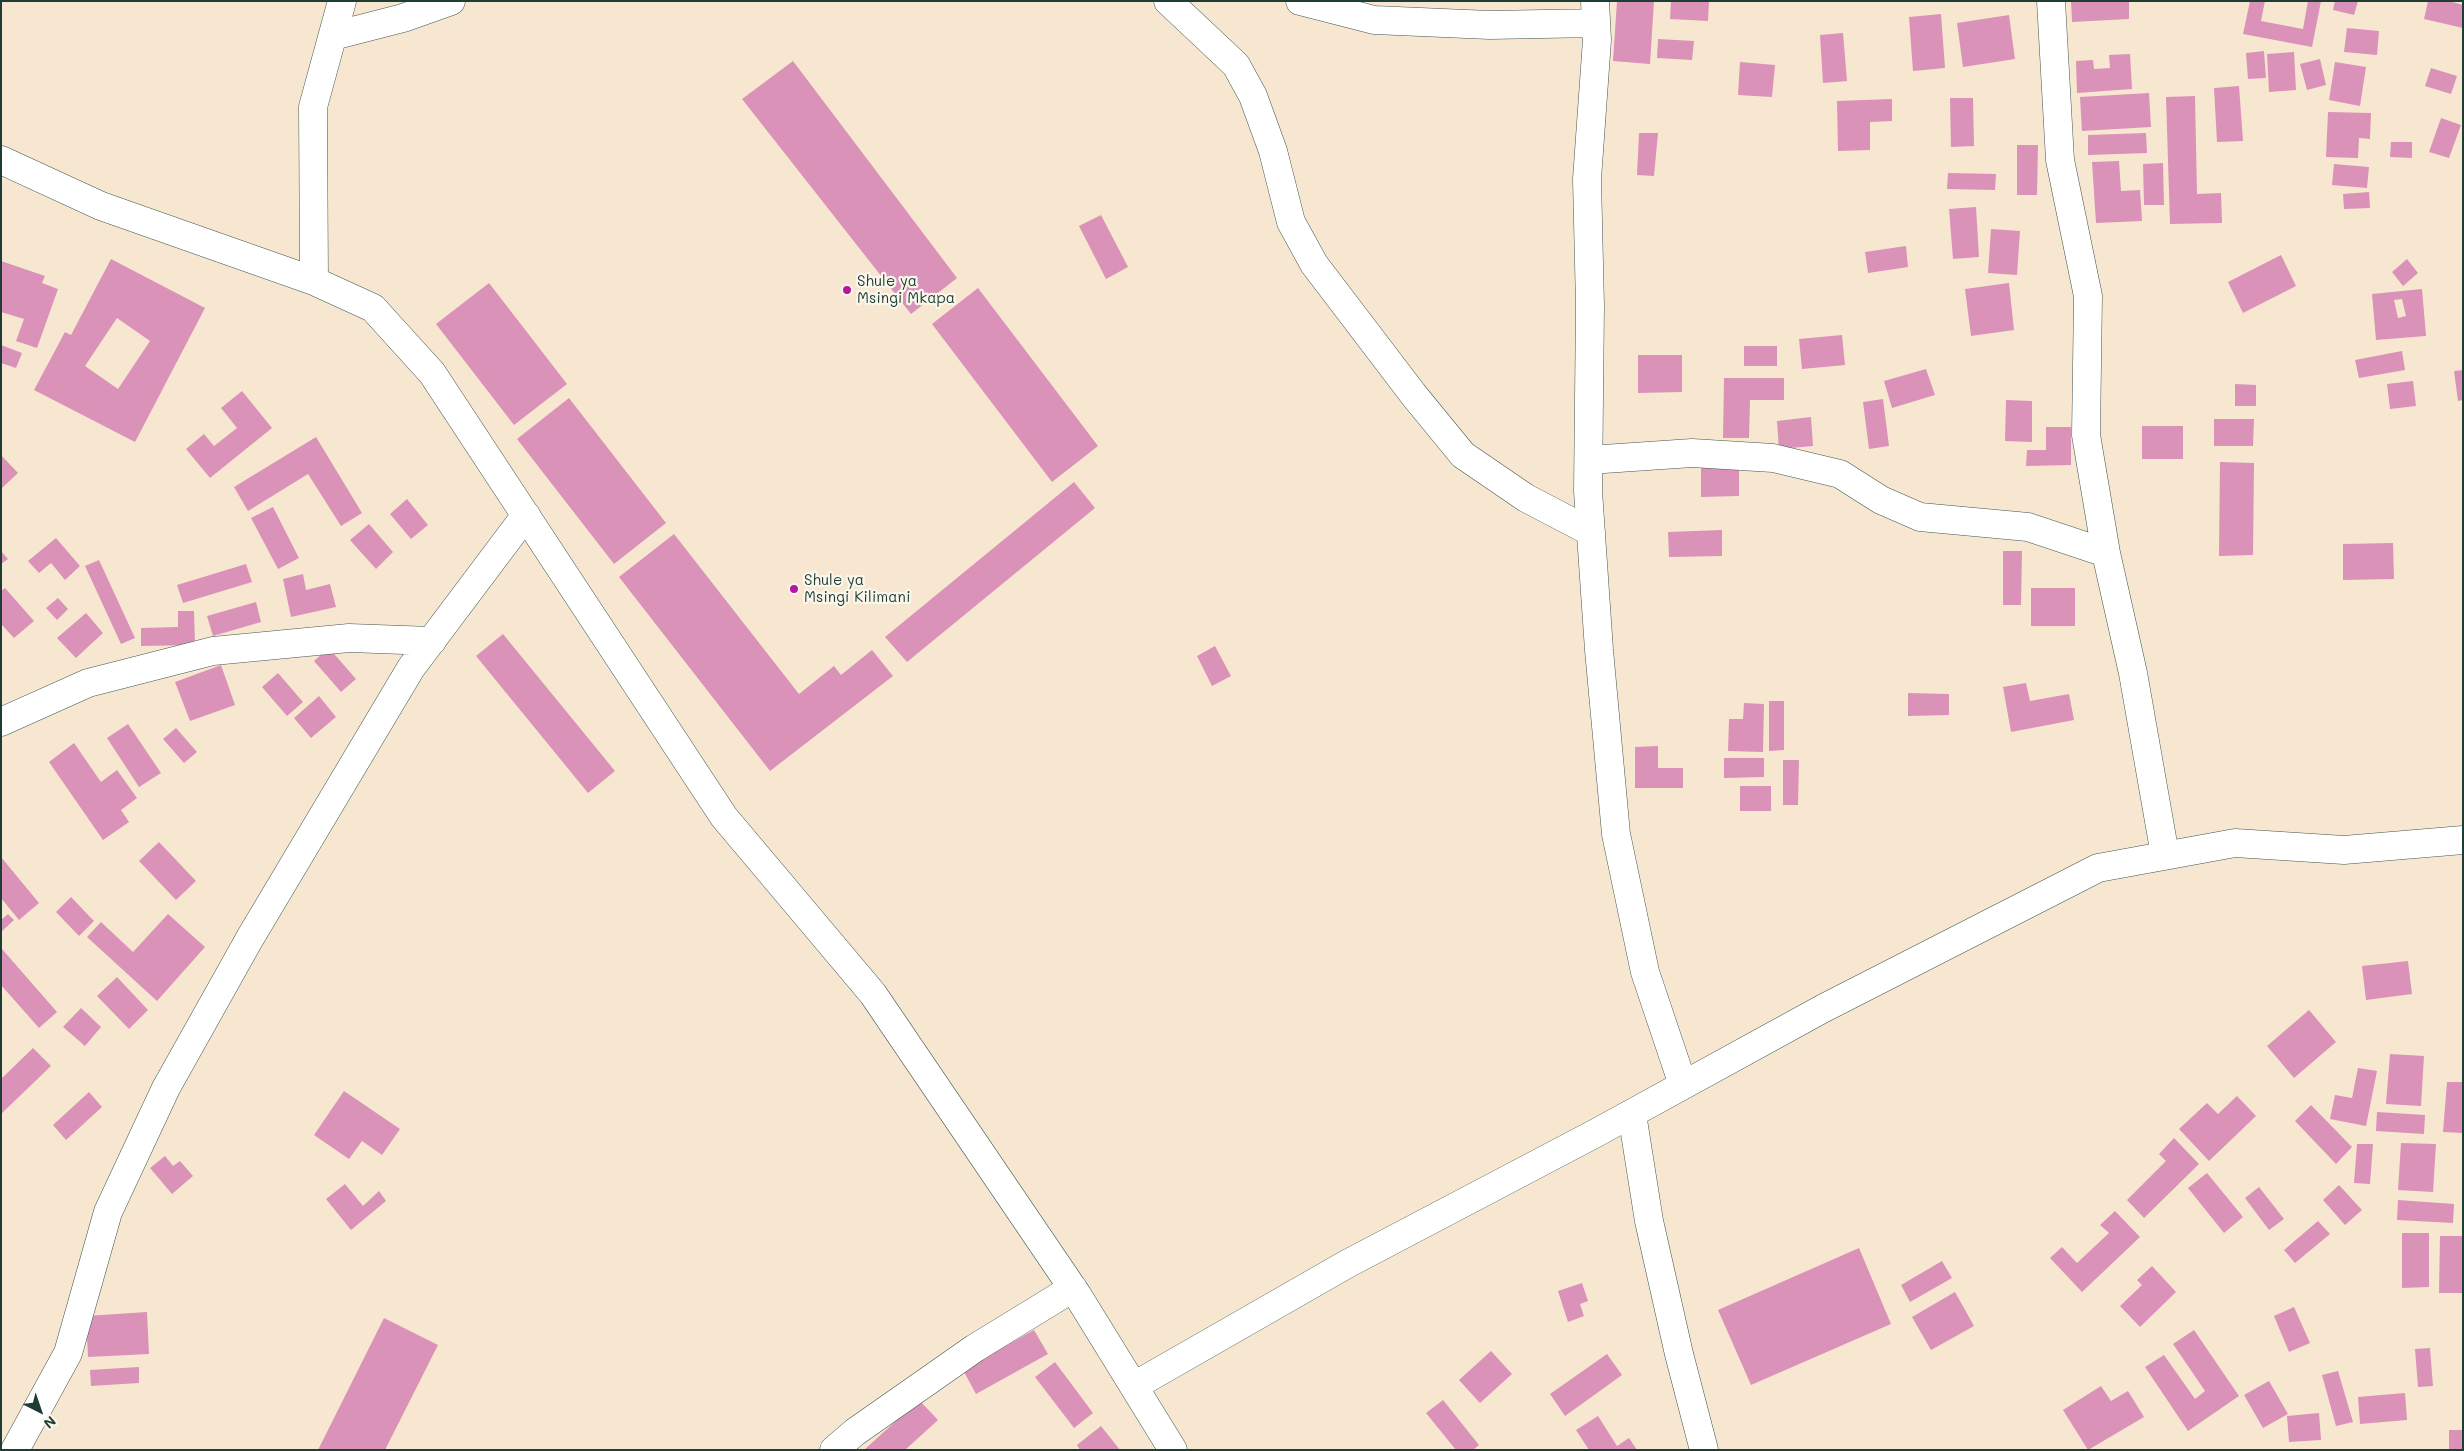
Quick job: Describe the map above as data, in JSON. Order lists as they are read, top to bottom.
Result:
{
  "places": ["Shule ya Msingi Mkapa", "Shule ya Msingi Kilimani"],
  "north": "bottom right"
}
